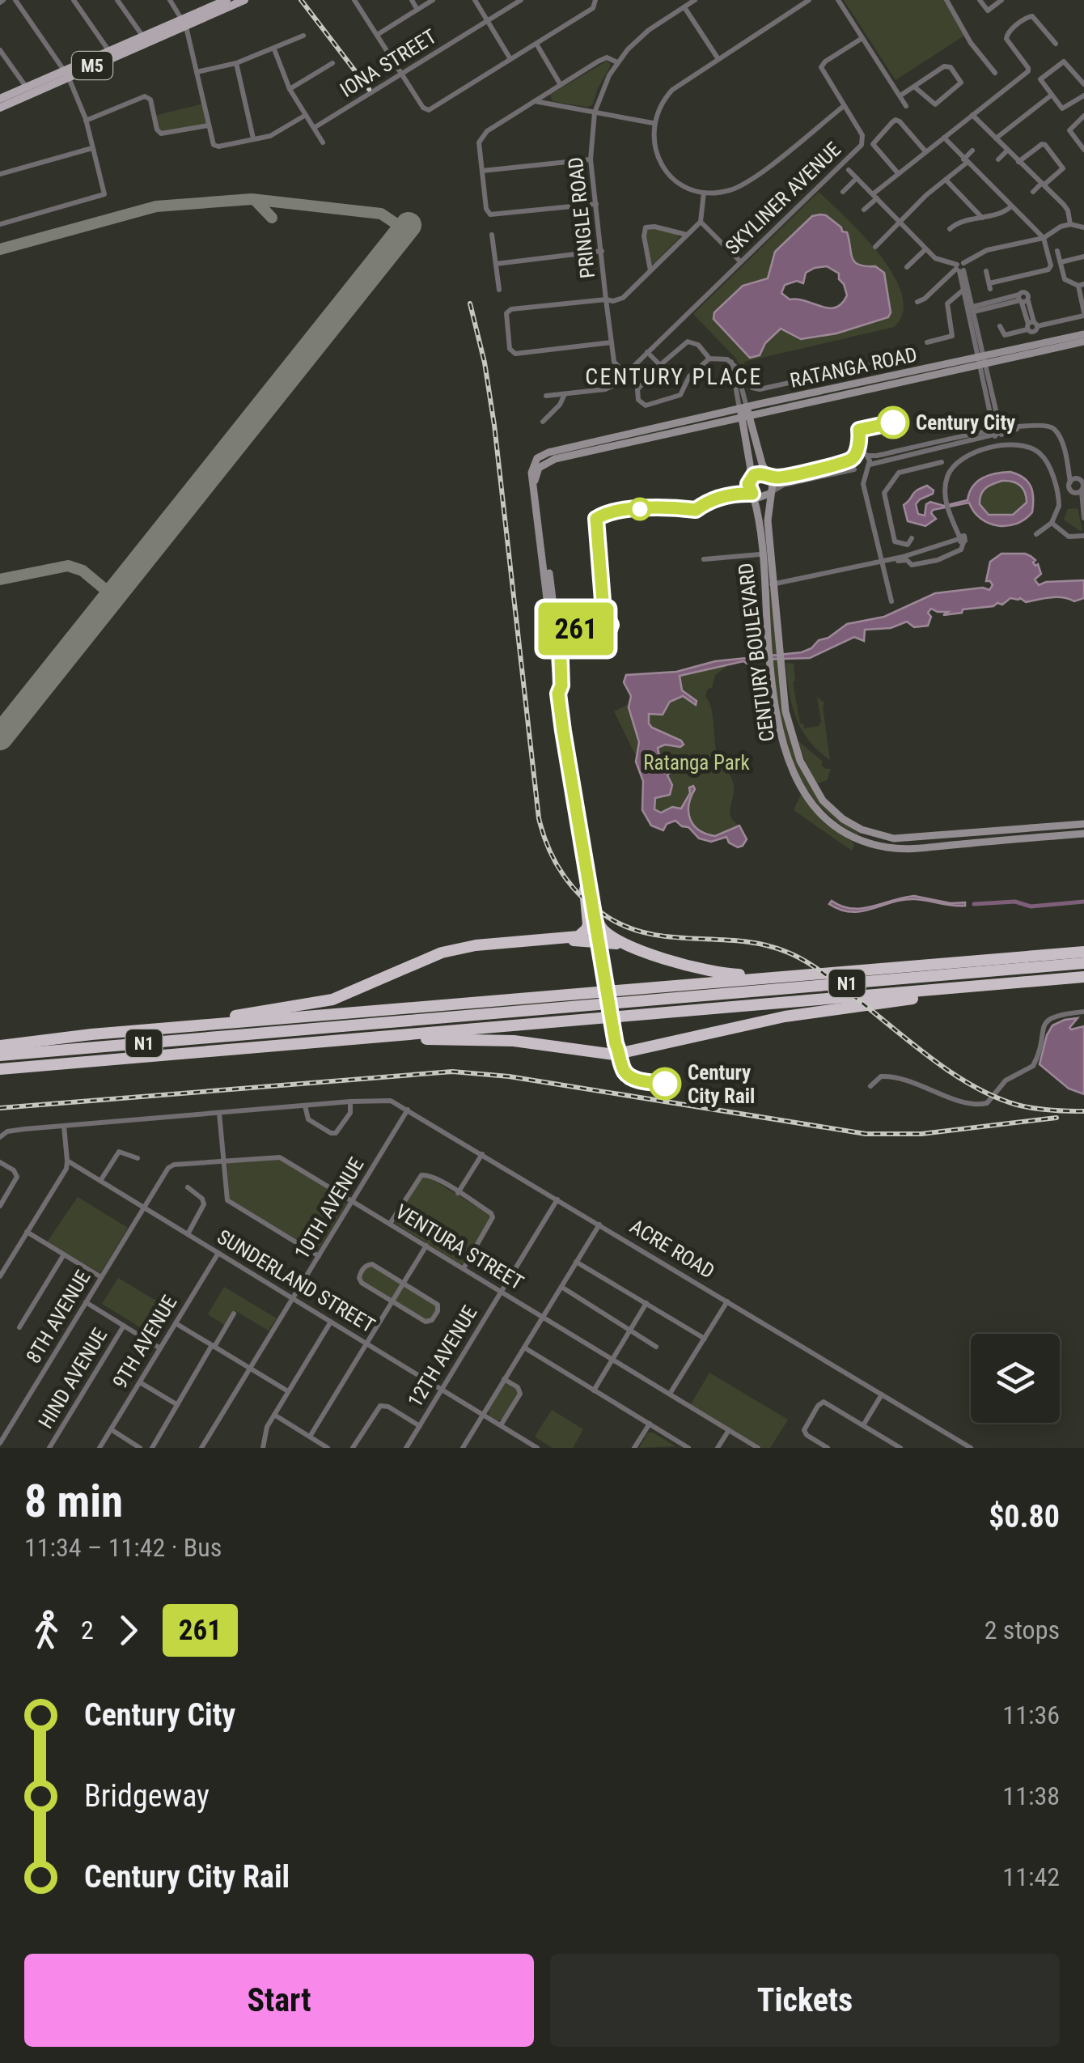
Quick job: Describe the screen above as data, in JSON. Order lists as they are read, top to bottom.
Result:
{
  "streets": {
    "highway": ["N1"],
    "main road": ["M5", "RATANGA ROAD", "CENTURY BOULEVARD"],
    "street": [
      "IONA STREET",
      "SKYLINER AVENUE",
      "PRINGLE ROAD",
      "10TH AVENUE",
      "VENTURA STREET",
      "ACRE ROAD",
      "SUNDERLAND STREET",
      "8TH AVENUE",
      "9TH AVENUE",
      "12TH AVENUE",
      "HIND AVENUE"
    ]
  },
  "crossings": [
    ["SKYLINER AVENUE", "PRINGLE ROAD"],
    ["RATANGA ROAD", "CENTURY BOULEVARD"],
    ["10TH AVENUE", "VENTURA STREET"],
    ["10TH AVENUE", "ACRE ROAD"],
    ["10TH AVENUE", "SUNDERLAND STREET"],
    ["VENTURA STREET", "SUNDERLAND STREET"],
    ["VENTURA STREET", "8TH AVENUE"],
    ["VENTURA STREET", "12TH AVENUE"],
    ["ACRE ROAD", "12TH AVENUE"],
    ["SUNDERLAND STREET", "8TH AVENUE"],
    ["SUNDERLAND STREET", "9TH AVENUE"],
    ["SUNDERLAND STREET", "12TH AVENUE"]
  ],
  "districts": ["CENTURY PLACE"],
  "parks": ["Ratanga Park"],
  "places": ["Century City", "Century City Rail"],
  "lines": ["bus line 261"],
  "page": {
    "on_map": "261",
    "heading": ["8 min", "11:34 – 11:42 · Bus", "$0.80"],
    "legs": ["2", "261", "2 stops"],
    "list": [
      {
        "name": "Century City",
        "value": "11:36"
      },
      {
        "name": "Bridgeway",
        "value": "11:38"
      },
      {
        "name": "Century City Rail",
        "value": "11:42"
      }
    ],
    "buttons": ["Start", "Tickets"]
  }
}
